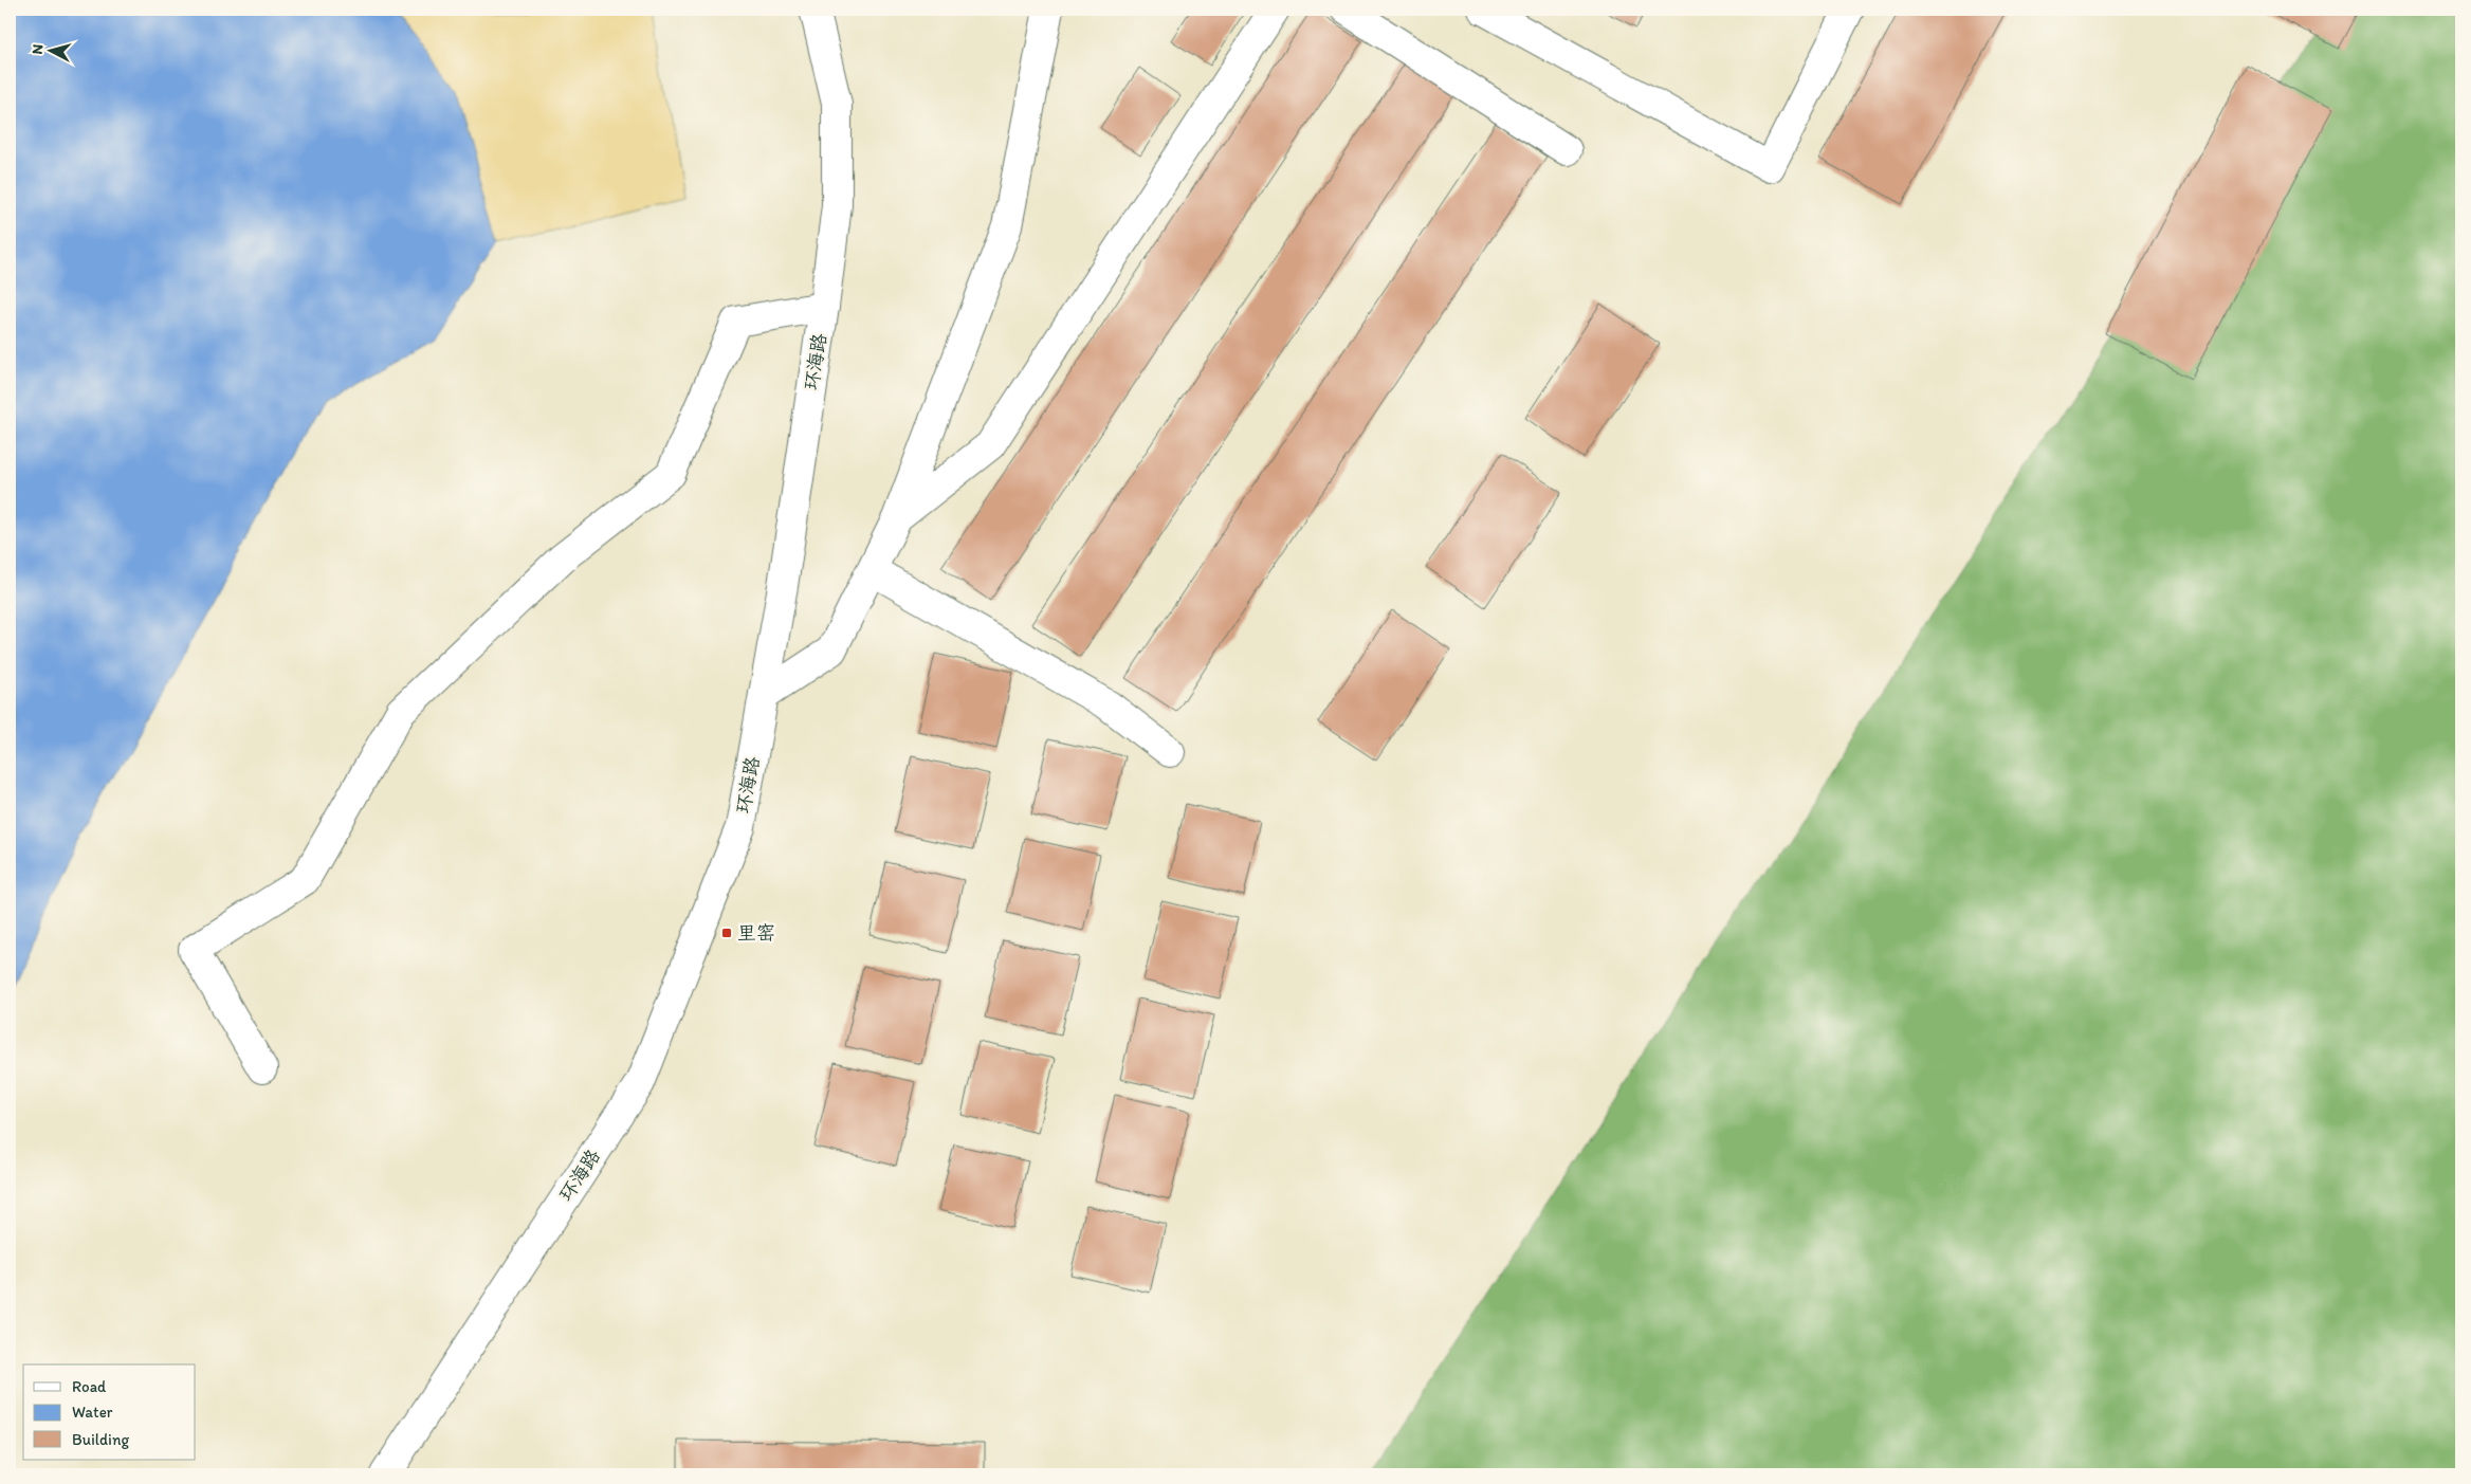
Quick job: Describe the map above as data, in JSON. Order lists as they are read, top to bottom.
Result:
{
  "streets": {
    "street": ["环海路"]
  },
  "places": {
    "transit": ["里窑"]
  },
  "legend": ["Road", "Water", "Building"],
  "north": "left"
}
